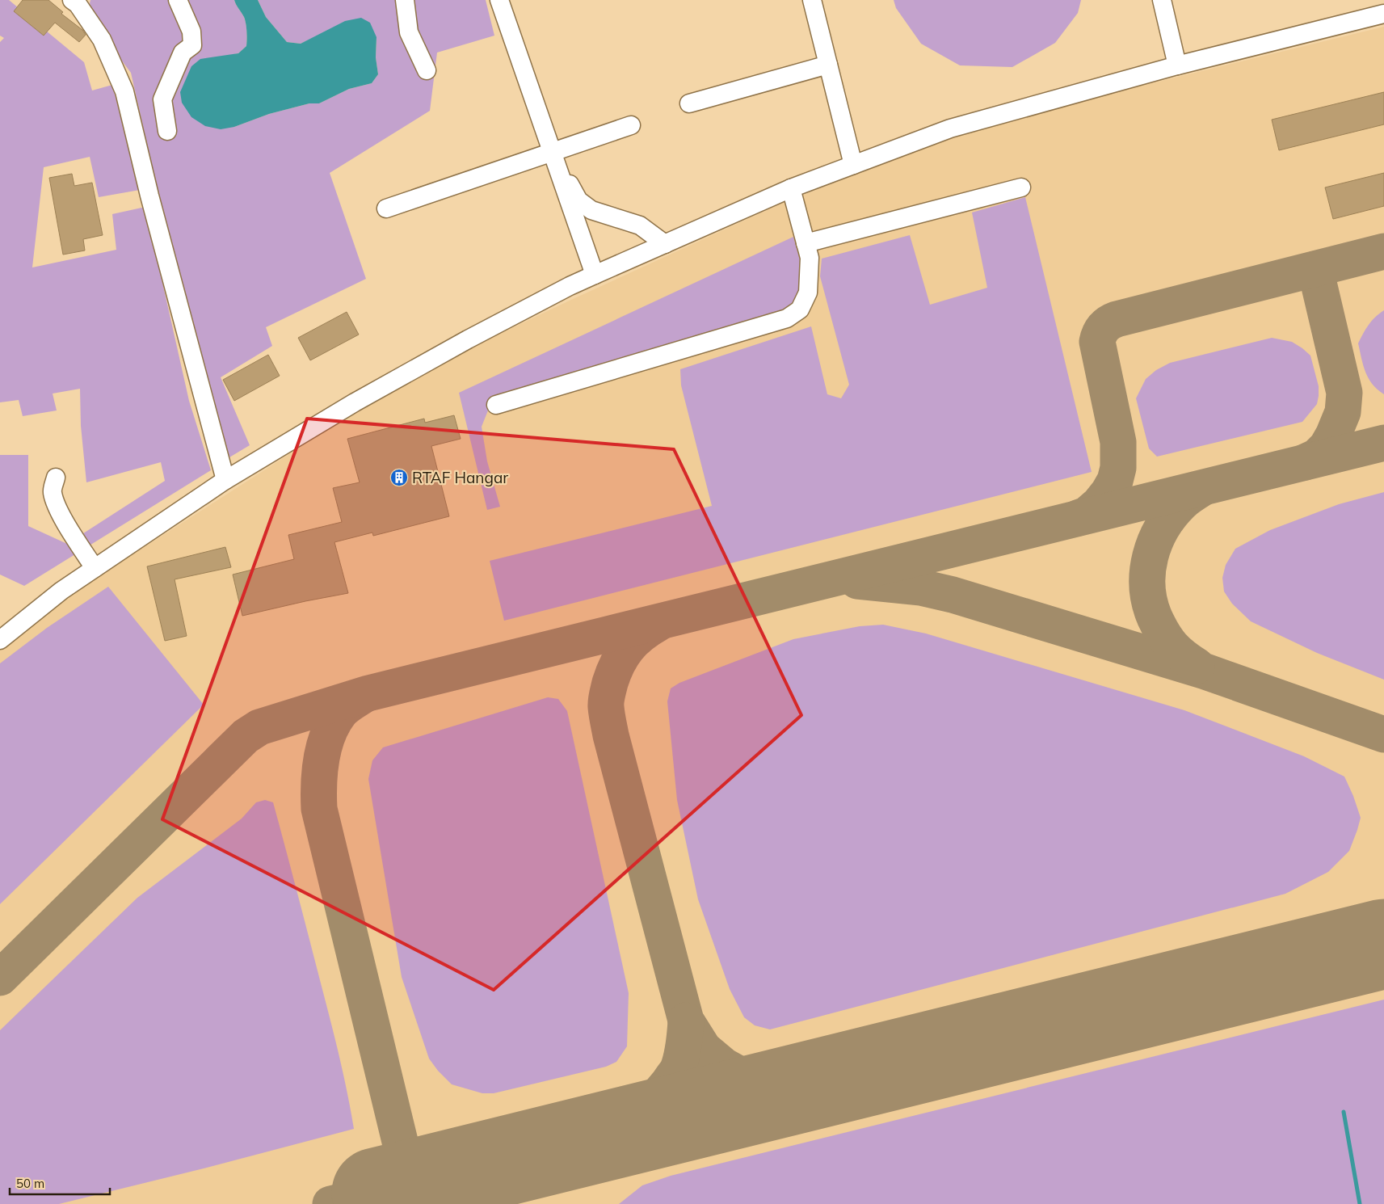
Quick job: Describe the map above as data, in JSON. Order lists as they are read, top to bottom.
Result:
{
  "places": {
    "building": ["RTAF Hangar"]
  },
  "scale_bar": "50 m"
}
